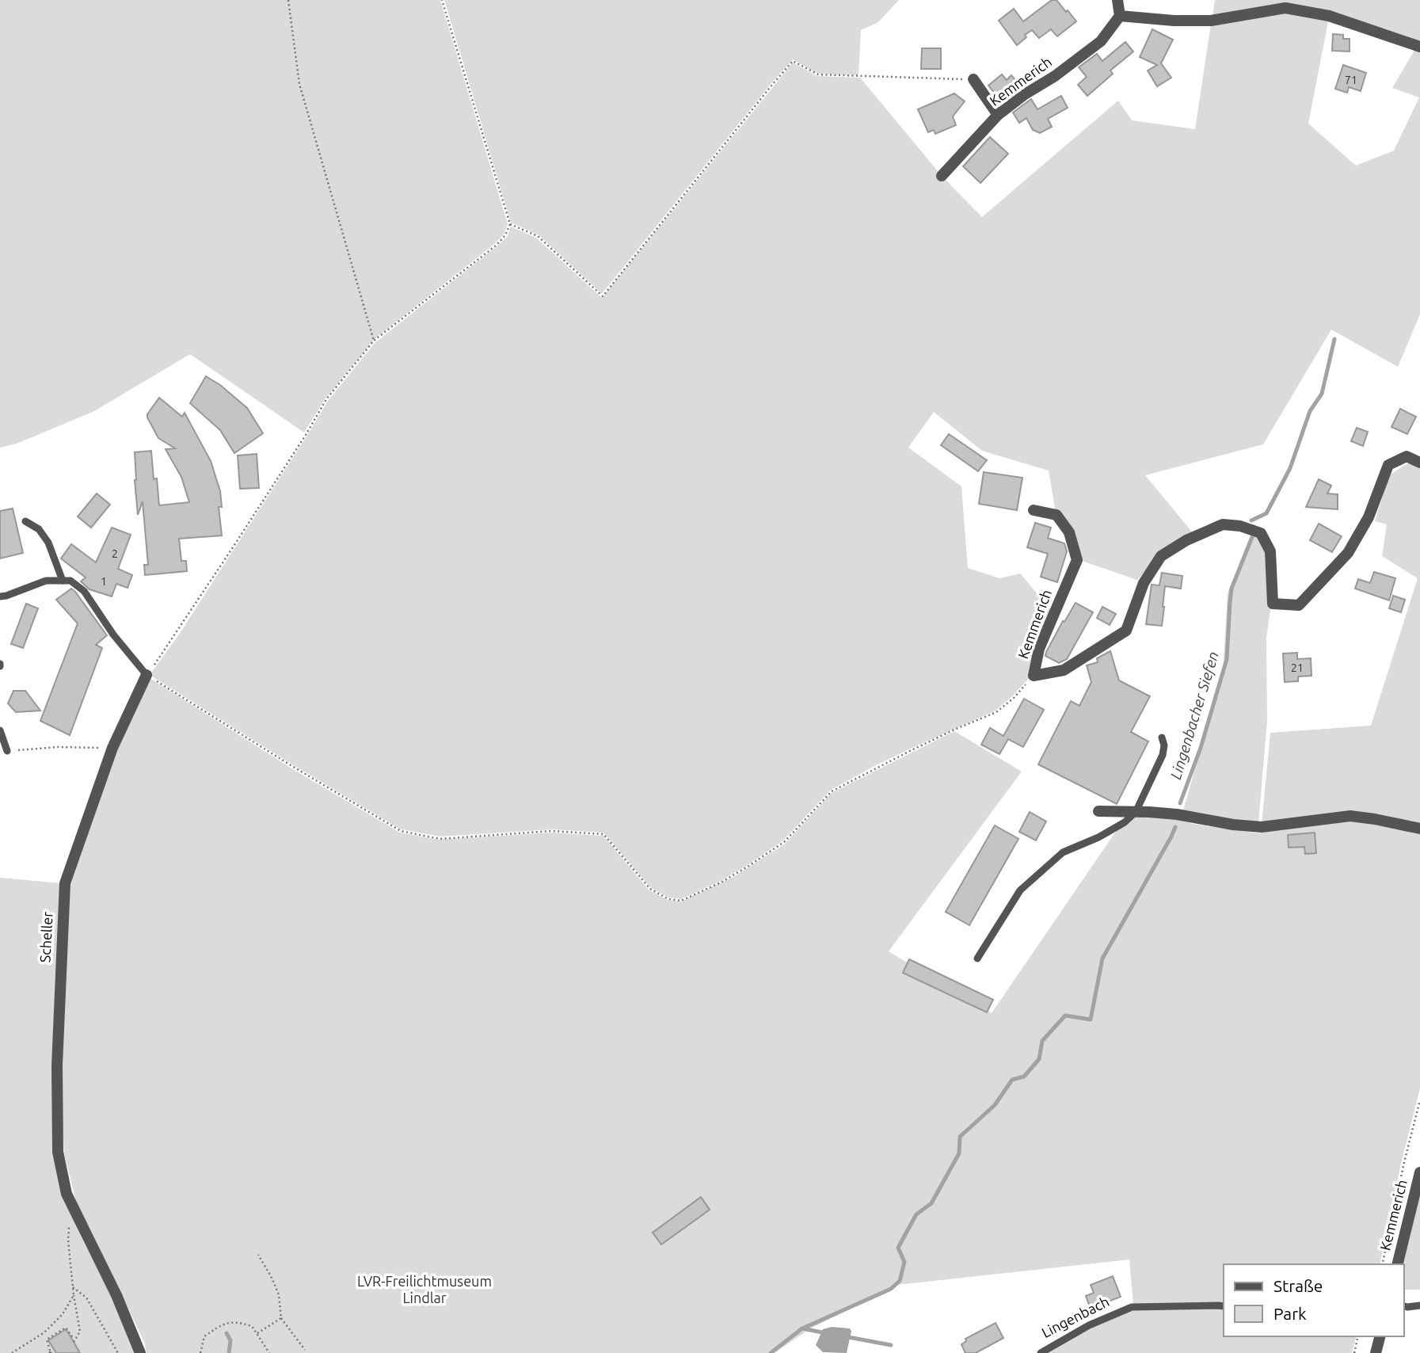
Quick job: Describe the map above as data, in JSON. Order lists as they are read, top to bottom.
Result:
{
  "streets": {
    "street": ["Kemmerich", "Scheller"],
    "lane": ["Lingenbach"]
  },
  "water": ["Lingenbacher Siefen"],
  "parks": ["LVR-Freilichtmuseum Lindlar"],
  "house_numbers": [
    "71",
    "2",
    "1",
    "21"
  ],
  "legend": ["Straße", "Park"]
}
